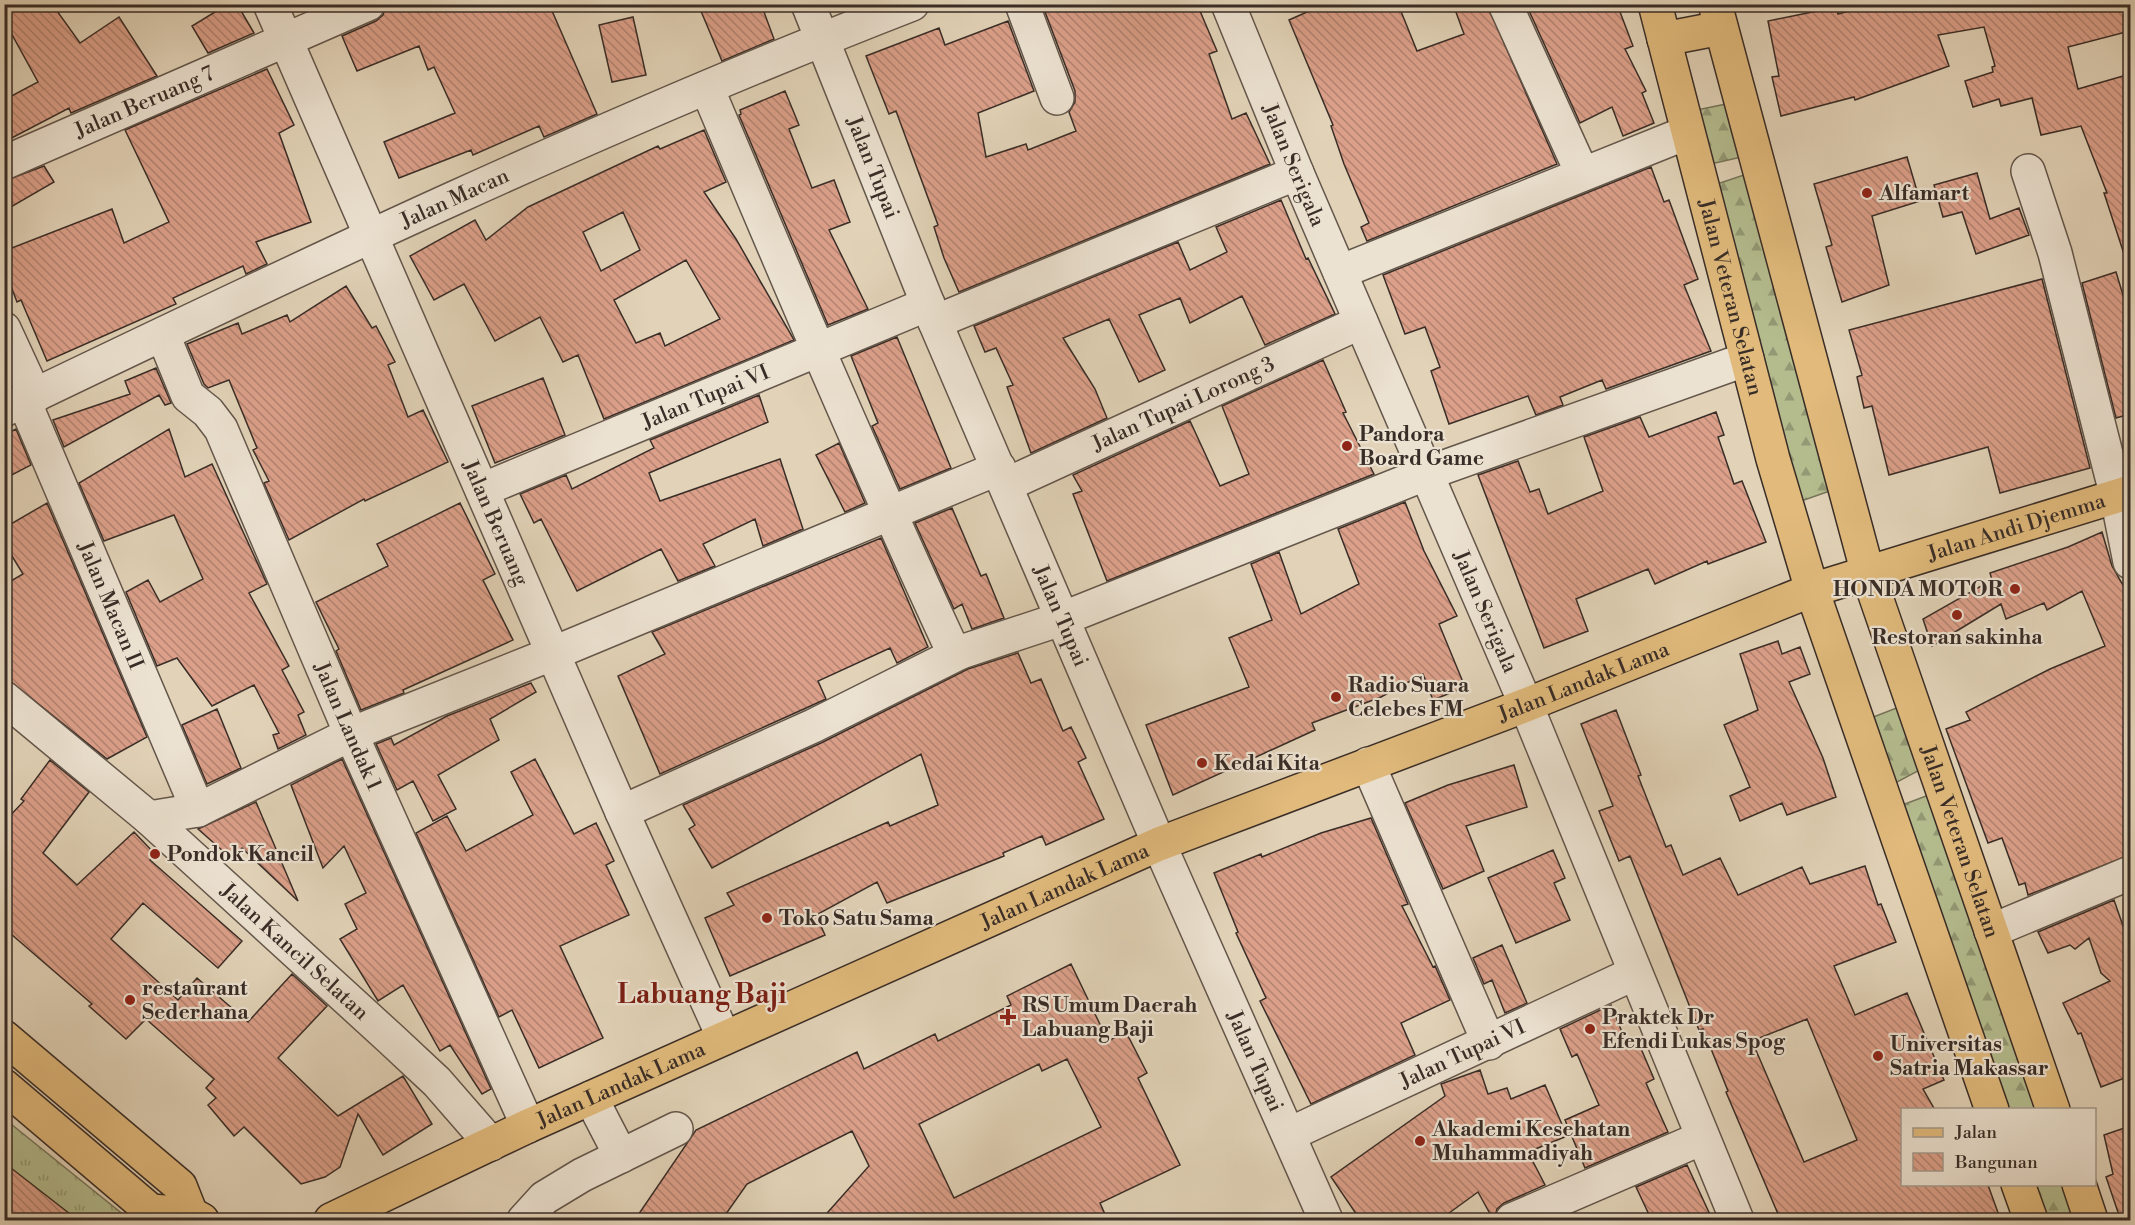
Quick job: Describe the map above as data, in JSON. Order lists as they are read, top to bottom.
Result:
{
  "streets": {
    "main road": ["Jalan Veteran Selatan", "Jalan Andi Djemma", "Jalan Landak Lama"],
    "street": [
      "Jalan Beruang 7",
      "Jalan Serigala",
      "Jalan Tupai",
      "Jalan Macan",
      "Jalan Tupai VI",
      "Jalan Tupai Lorong 3",
      "Jalan Beruang",
      "Jalan Macan II",
      "Jalan Landak 1",
      "Jalan Kancil Selatan"
    ]
  },
  "crossings": [
    ["Jalan Beruang 7", "Jalan Beruang"],
    ["Jalan Serigala", "Jalan Tupai VI"],
    ["Jalan Serigala", "Jalan Tupai Lorong 3"],
    ["Jalan Serigala", "Jalan Landak Lama"],
    ["Jalan Tupai", "Jalan Macan"],
    ["Jalan Tupai", "Jalan Tupai VI"],
    ["Jalan Tupai", "Jalan Tupai Lorong 3"],
    ["Jalan Tupai", "Jalan Landak Lama"],
    ["Jalan Macan", "Jalan Beruang"],
    ["Jalan Macan", "Jalan Macan II"],
    ["Jalan Macan", "Jalan Landak 1"],
    ["Jalan Veteran Selatan", "Jalan Andi Djemma"],
    ["Jalan Veteran Selatan", "Jalan Landak Lama"],
    ["Jalan Tupai VI", "Jalan Beruang"],
    ["Jalan Tupai Lorong 3", "Jalan Beruang"],
    ["Jalan Tupai Lorong 3", "Jalan Macan II"],
    ["Jalan Tupai Lorong 3", "Jalan Landak 1"],
    ["Jalan Tupai Lorong 3", "Jalan Kancil Selatan"],
    ["Jalan Beruang", "Jalan Landak Lama"],
    ["Jalan Landak Lama", "Jalan Landak 1"],
    ["Jalan Landak Lama", "Jalan Kancil Selatan"]
  ],
  "districts": ["Labuang Baji"],
  "places": {
    "other": [
      "Alfamart",
      "Pandora Board Game",
      "HONDA MOTOR",
      "Restoran sakinha",
      "Radio Suara Celebes FM",
      "Kedai Kita",
      "Pondok Kancil",
      "Toko Satu Sama",
      "restaurant Sederhana",
      "Praktek Dr Efendi Lukas Spog",
      "Universitas Satria Makassar",
      "Akademi Kesehatan Muhammadiyah"
    ],
    "health": ["RS Umum Daerah Labuang Baji"]
  },
  "legend": ["Jalan", "Bangunan"]
}
